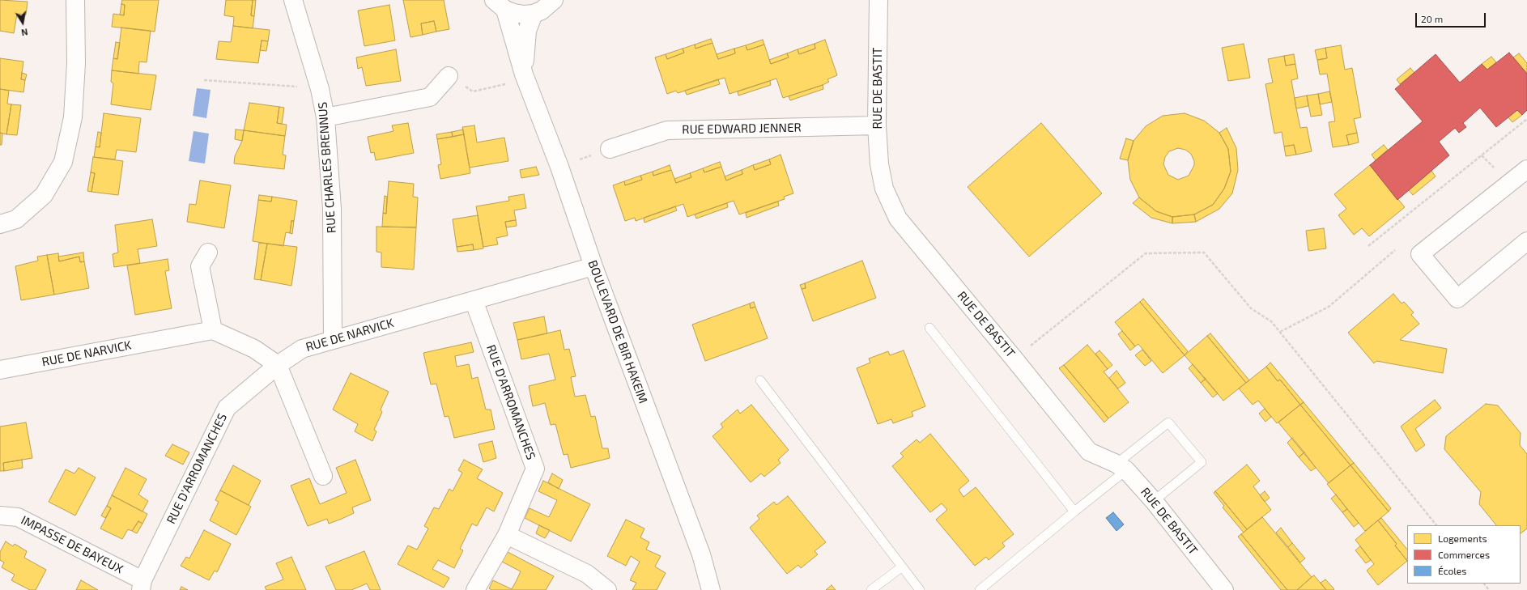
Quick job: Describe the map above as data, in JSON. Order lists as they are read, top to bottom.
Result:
{
  "streets": {
    "street": [
      "RUE DE BASTIT",
      "RUE EDWARD JENNER",
      "RUE CHARLES BRENNUS",
      "BOULEVARD DE BIR HAKEIM",
      "RUE DE NARVICK",
      "RUE D'ARROMANCHES",
      "IMPASSE DE BAYEUX"
    ]
  },
  "crossings": [
    ["RUE DE BASTIT", "RUE EDWARD JENNER"],
    ["RUE CHARLES BRENNUS", "RUE DE NARVICK"],
    ["BOULEVARD DE BIR HAKEIM", "RUE DE NARVICK"],
    ["RUE DE NARVICK", "RUE D'ARROMANCHES"],
    ["RUE D'ARROMANCHES", "IMPASSE DE BAYEUX"]
  ],
  "legend": ["Logements", "Commerces", "Écoles"],
  "scale_bar": "20 m",
  "north": "bottom"
}
